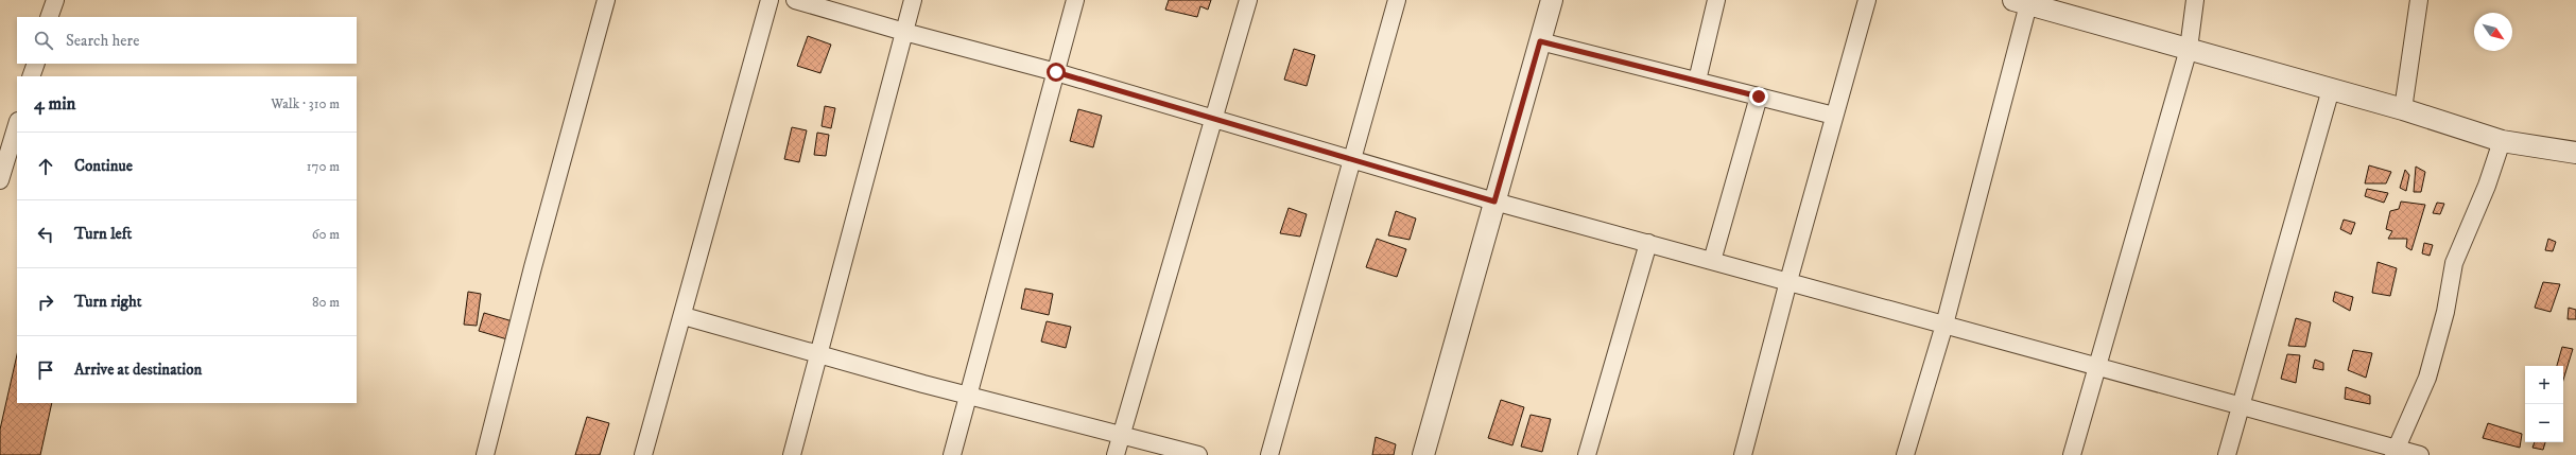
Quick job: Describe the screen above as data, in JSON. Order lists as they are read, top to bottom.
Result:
{
  "north": "bottom right",
  "page": {
    "search": "Search here",
    "heading": ["4 min", "Walk · 310 m"],
    "list": [
      ["Continue", "170 m"],
      ["Turn left", "60 m"],
      ["Turn right", "80 m"],
      "Arrive at destination"
    ],
    "map_buttons": ["+", "−"]
  }
}
